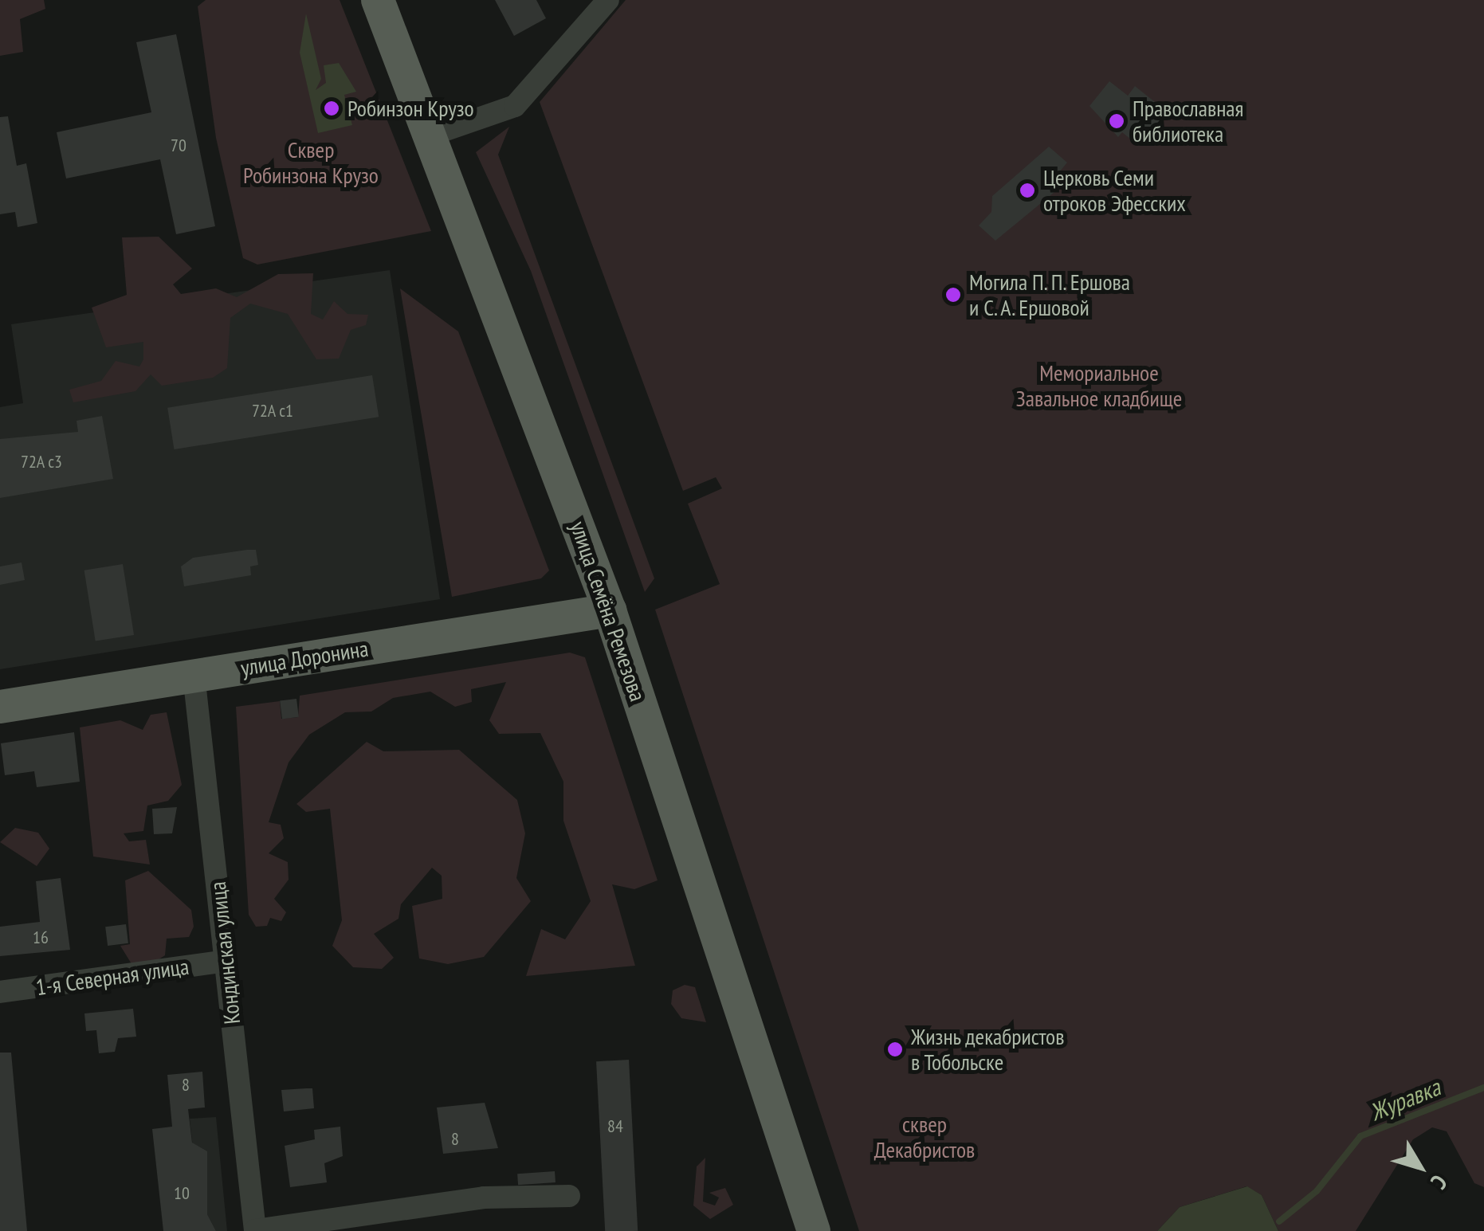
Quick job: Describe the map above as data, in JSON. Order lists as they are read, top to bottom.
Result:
{
  "streets": {
    "main road": ["улица Семёна Ремезова", "улица Доронина"],
    "street": ["Кондинская улица", "1-я Северная улица"]
  },
  "crossings": [
    ["улица Семёна Ремезова", "улица Доронина"],
    ["улица Доронина", "Кондинская улица"],
    ["Кондинская улица", "1-я Северная улица"]
  ],
  "water": ["Журавка"],
  "parks": ["Сквер Робинзона Крузо", "Мемориальное Завальное кладбище", "сквер Декабристов"],
  "places": [
    "Робинзон Крузо",
    "Православная библиотека",
    "Церковь Семи отроков Эфесских",
    "Могила П. П. Ершова и С. А. Ершовой",
    "Жизнь декабристов в Тобольске"
  ],
  "house_numbers": [
    "70",
    "72А с1",
    "72А с3",
    "16",
    "8",
    "84",
    "8",
    "10"
  ],
  "north": "bottom right"
}
